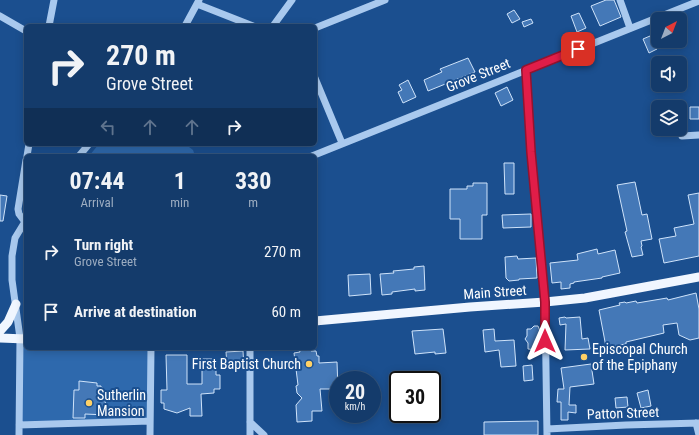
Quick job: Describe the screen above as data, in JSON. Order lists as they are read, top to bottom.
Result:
{
  "streets": {
    "main road": ["Main Street"],
    "street": ["Grove Street", "Patton Street"]
  },
  "places": ["Episcopal Church of the Epiphany", "First Baptist Church", "Sutherlin Mansion"],
  "north": "top right",
  "page": {
    "turn": ["270 m", "Grove Street"],
    "eta": [
      "07:44",
      "Arrival",
      "1",
      "min",
      "330",
      "m"
    ],
    "list": [
      {
        "name": "Turn right",
        "note": "Grove Street",
        "value": "270 m"
      },
      {
        "name": "Arrive at destination",
        "value": "60 m"
      }
    ],
    "speed": "20 km/h",
    "limit": "30"
  }
}
